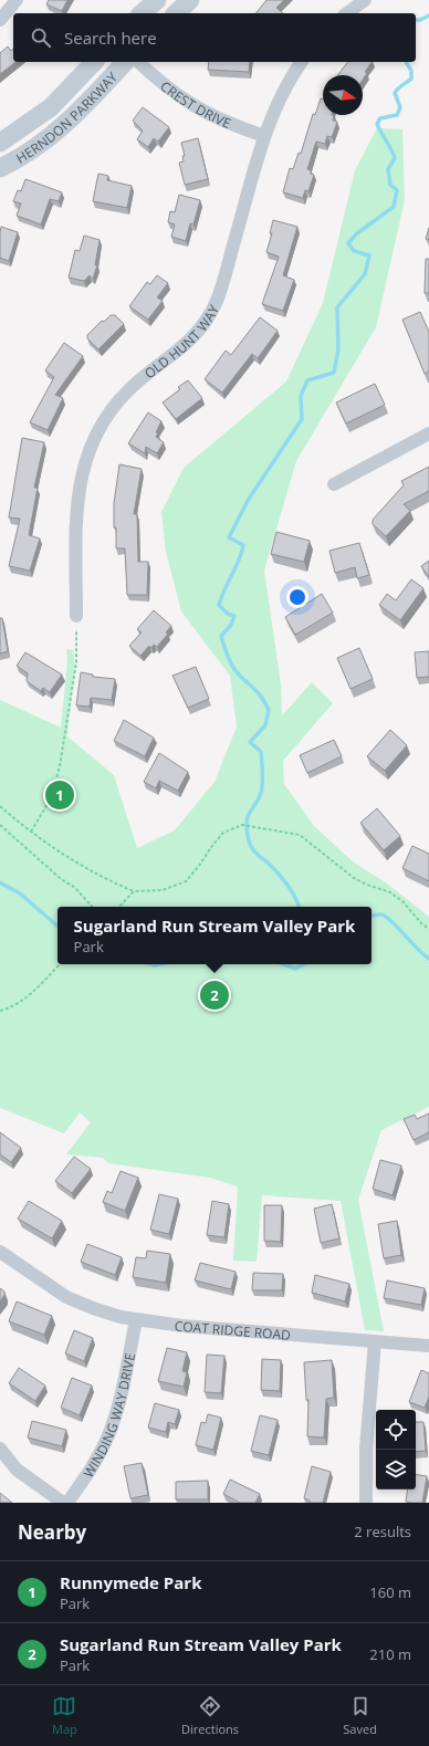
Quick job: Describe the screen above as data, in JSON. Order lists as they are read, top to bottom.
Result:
{
  "streets": {
    "main road": ["HERNDON PARKWAY"],
    "street": [
      "CREST DRIVE",
      "OLD HUNT WAY",
      "COAT RIDGE ROAD",
      "WINDING WAY DRIVE"
    ]
  },
  "crossings": [
    ["CREST DRIVE", "OLD HUNT WAY"],
    ["COAT RIDGE ROAD", "WINDING WAY DRIVE"]
  ],
  "north": "right",
  "page": {
    "search": "Search here",
    "pins": ["1", "2"],
    "popup": ["Sugarland Run Stream Valley Park", "Park"],
    "heading": ["Nearby", "2 results"],
    "list": [
      {
        "mark": "1",
        "name": "Runnymede Park",
        "note": "Park",
        "value": "160 m"
      },
      {
        "mark": "2",
        "name": "Sugarland Run Stream Valley Park",
        "note": "Park",
        "value": "210 m"
      }
    ],
    "nav": ["Map", "Directions", "Saved"]
  }
}
